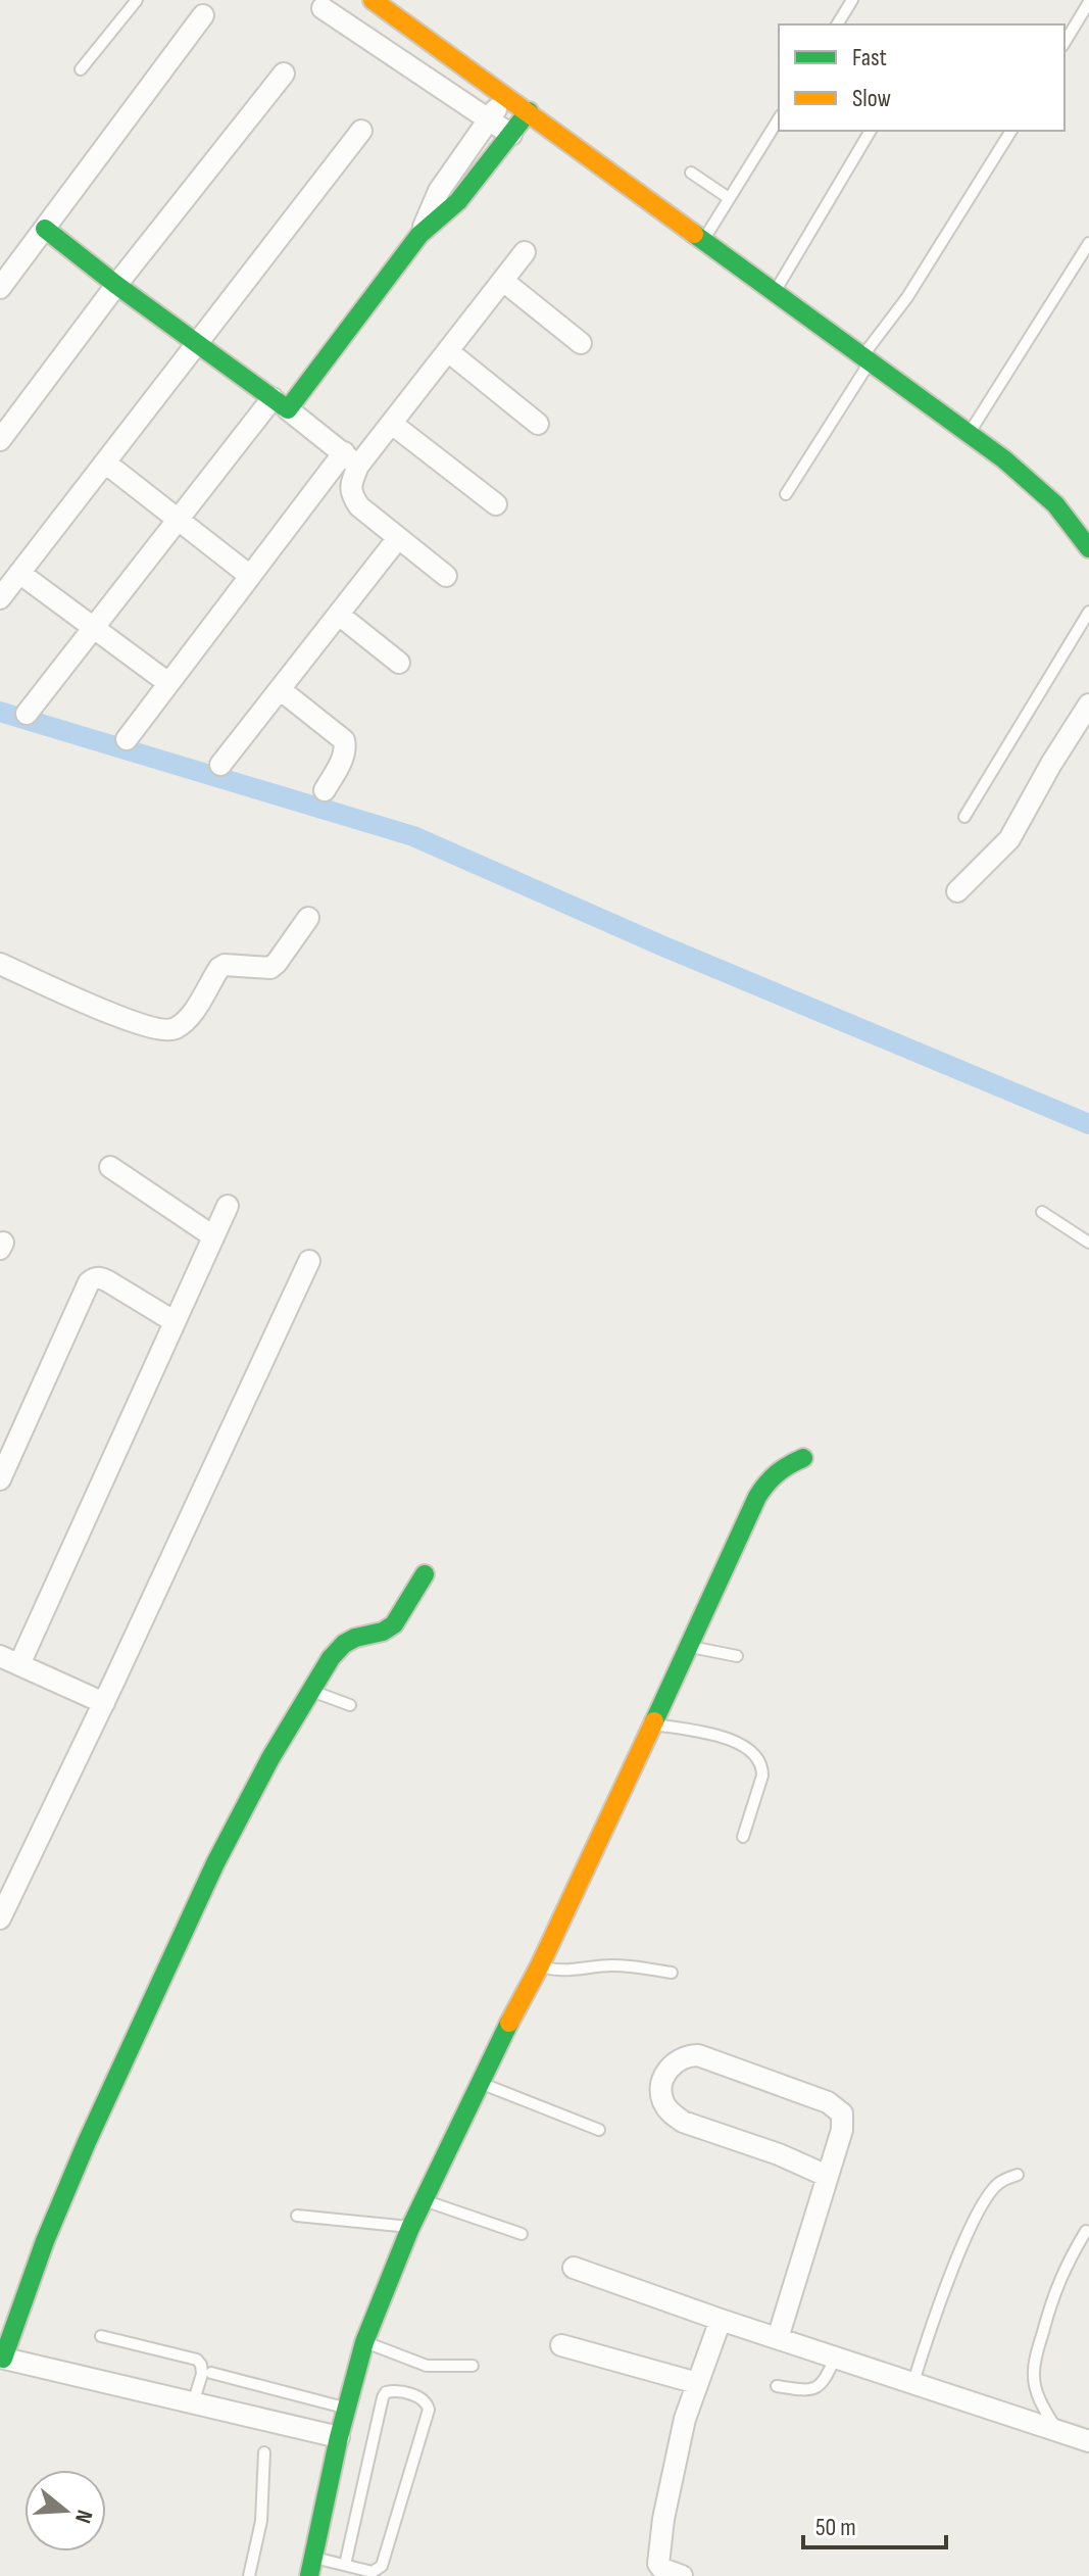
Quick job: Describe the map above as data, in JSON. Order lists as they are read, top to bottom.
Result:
{
  "legend": ["Fast", "Slow"],
  "scale_bar": "50 m",
  "north": "right"
}
